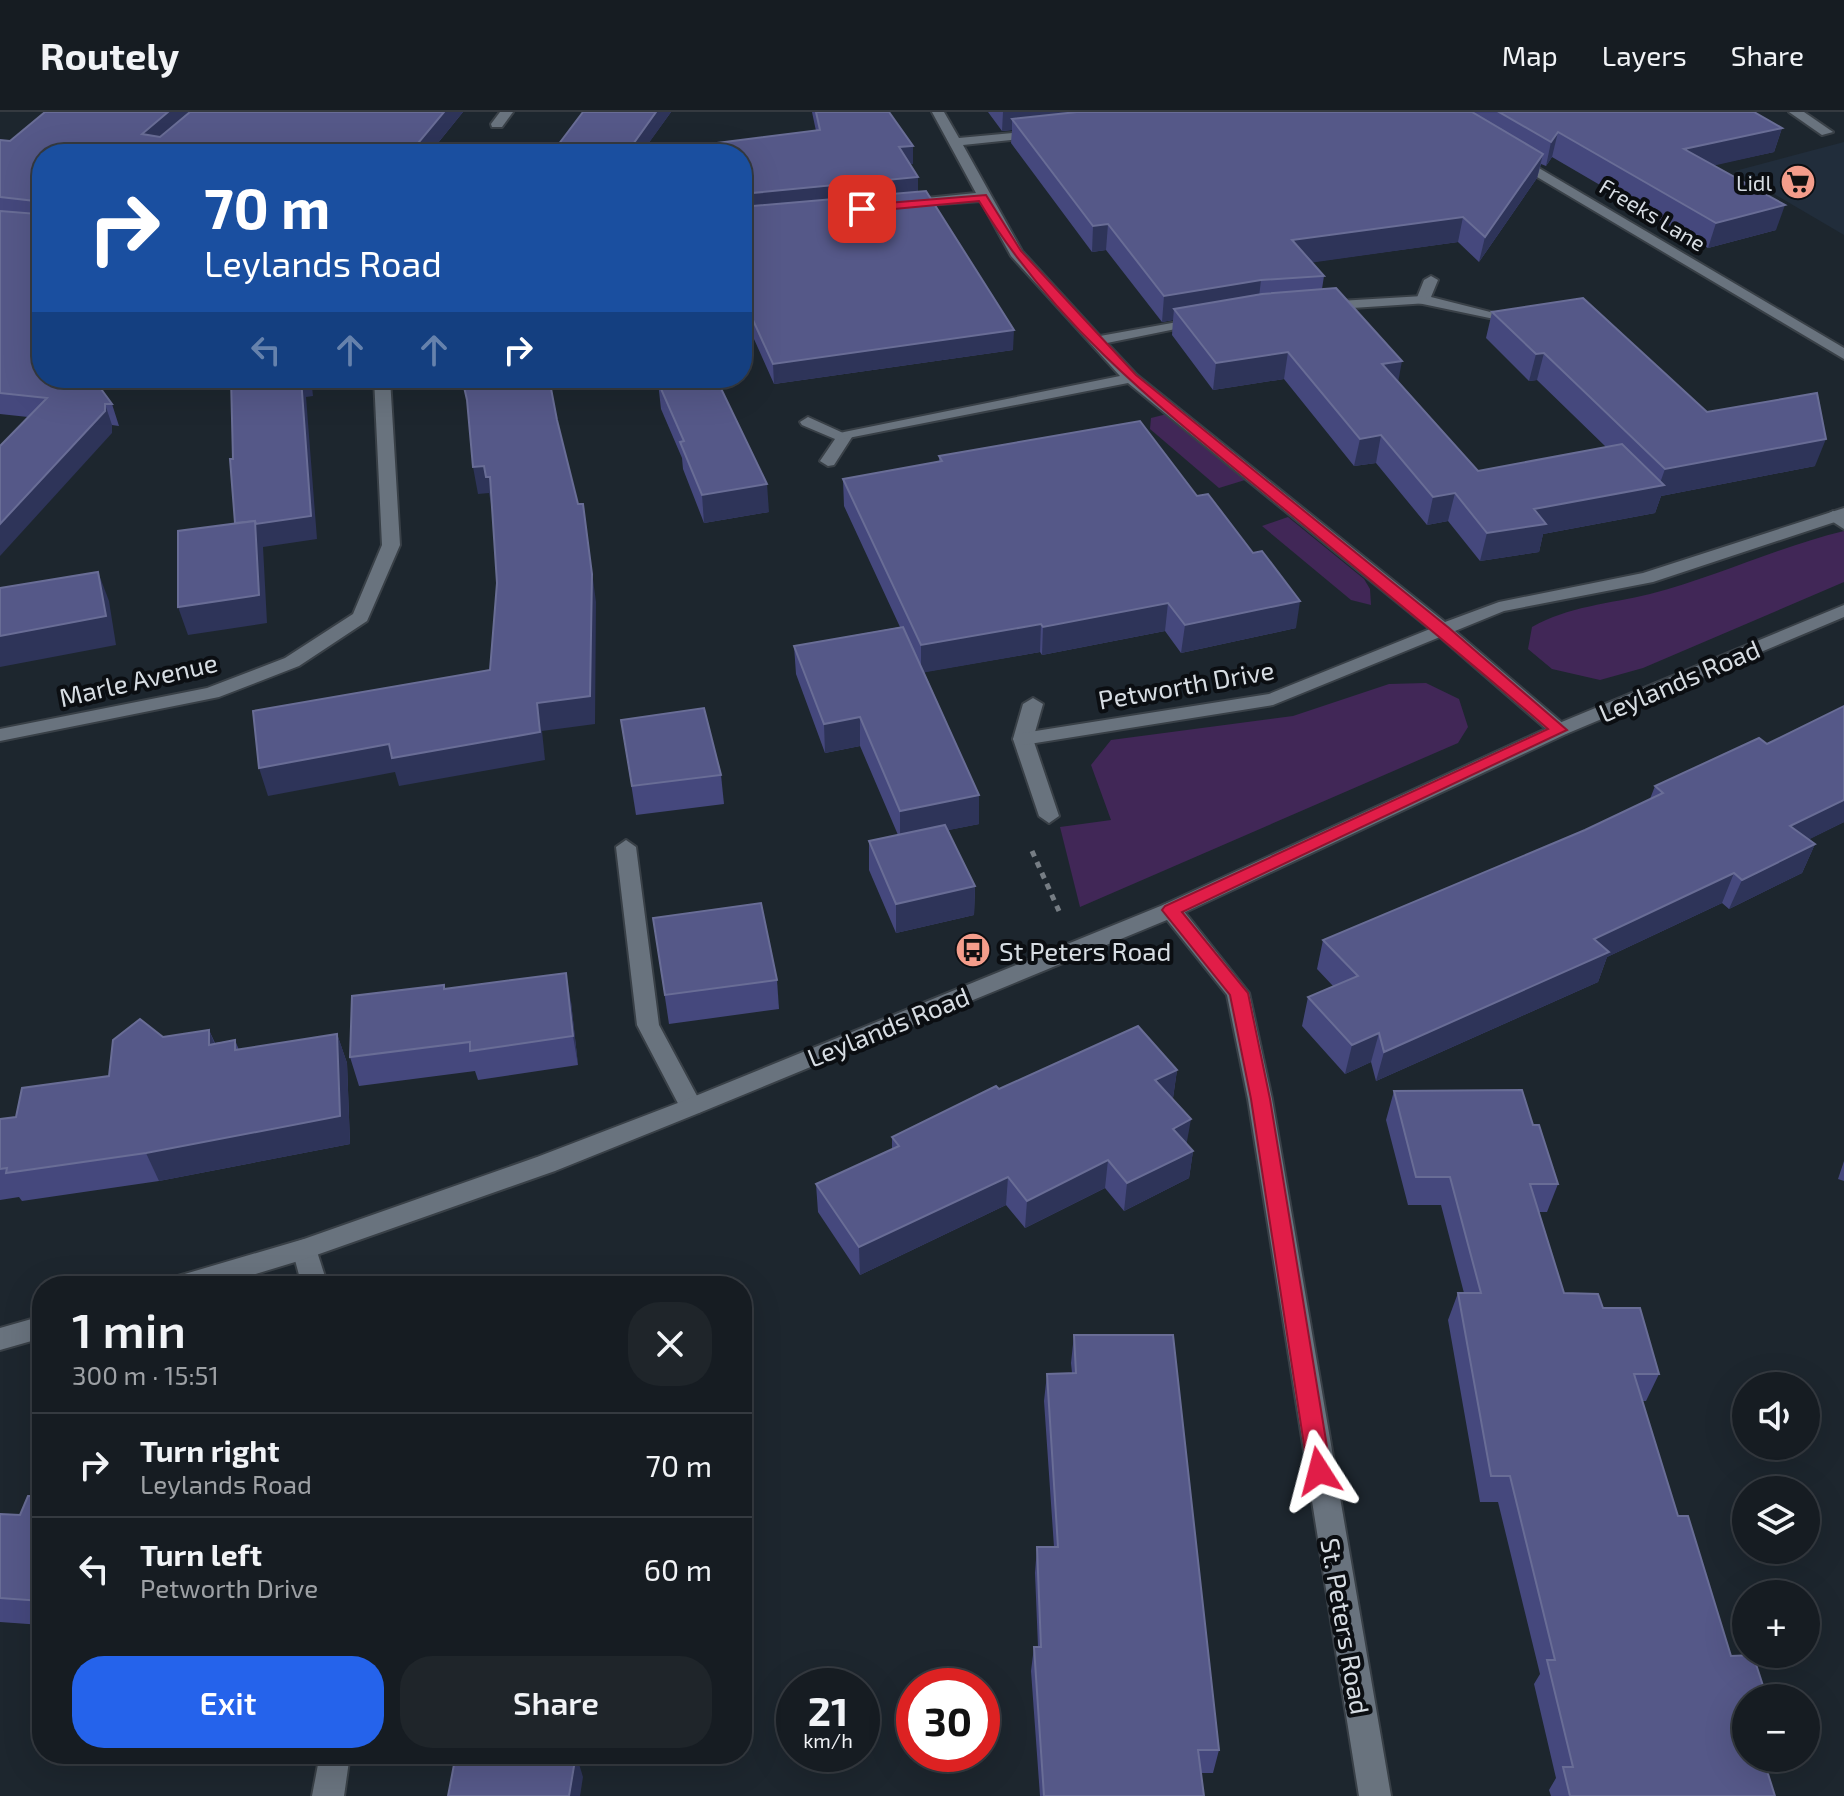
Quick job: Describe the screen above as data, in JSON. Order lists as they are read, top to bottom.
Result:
{
  "streets": {
    "street": [
      "Freeks Lane",
      "Marle Avenue",
      "Leylands Road",
      "Petworth Drive",
      "St. Peters Road"
    ]
  },
  "crossings": [
    ["Leylands Road", "St. Peters Road"]
  ],
  "places": {
    "supermarket": ["Lidl"],
    "bus stop": ["St Peters Road"]
  },
  "page": {
    "header": "Routely",
    "nav": ["Map", "Layers", "Share"],
    "turn": ["70 m", "Leylands Road"],
    "heading": ["1 min", "300 m · 15:51"],
    "map_buttons": ["+", "−"],
    "list": [
      {
        "name": "Turn right",
        "note": "Leylands Road",
        "value": "70 m"
      },
      {
        "name": "Turn left",
        "note": "Petworth Drive",
        "value": "60 m"
      }
    ],
    "buttons": ["Exit", "Share"],
    "speed": "21 km/h",
    "limit": "30"
  }
}
